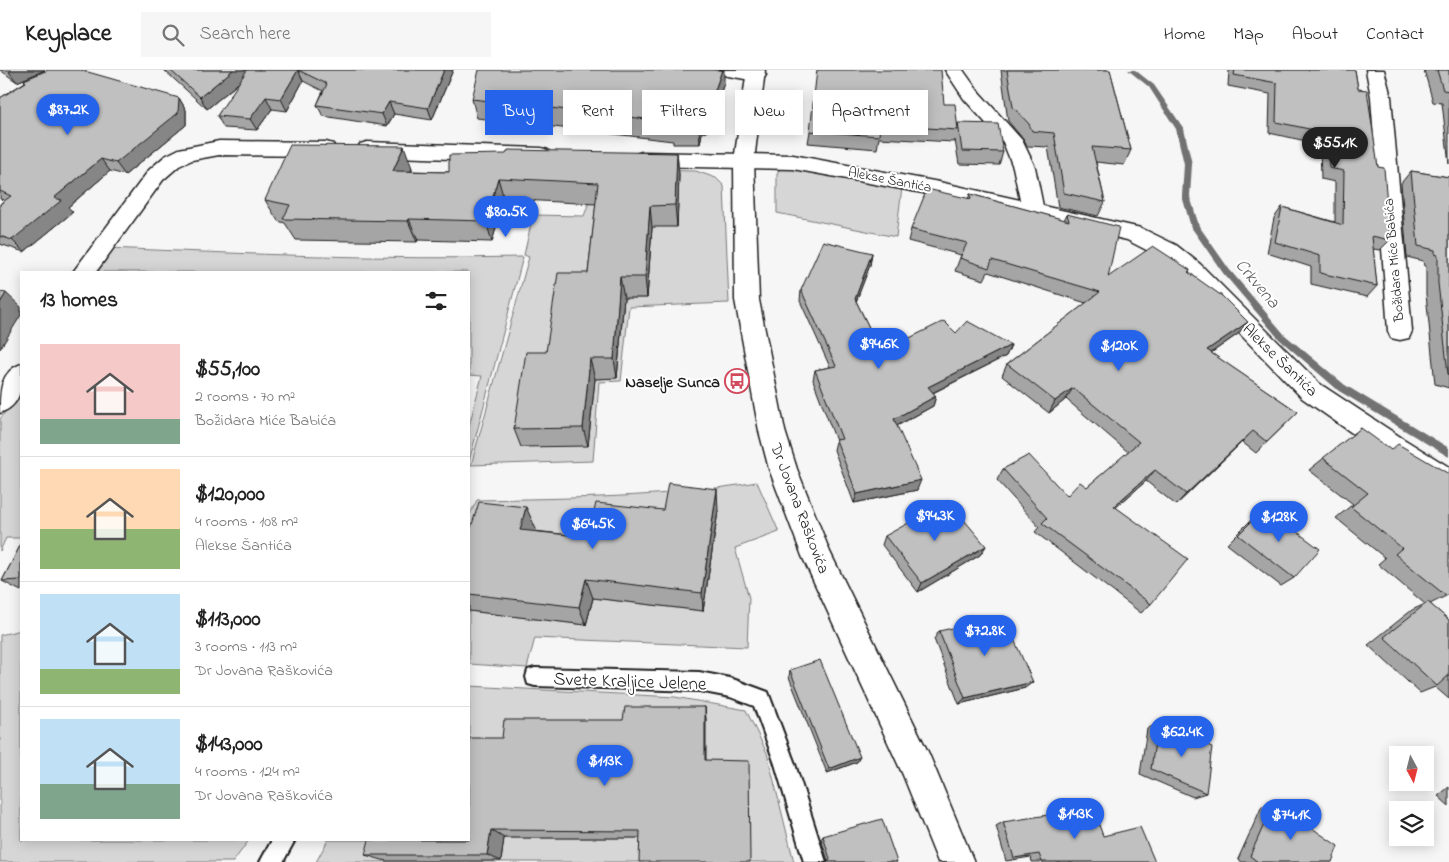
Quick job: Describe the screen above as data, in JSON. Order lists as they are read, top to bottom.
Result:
{
  "streets": {
    "street": ["Alekse Šantića", "Božidara Miće Babića", "Dr Jovana Raškovića"],
    "lane": ["Svete Kraljice Jelene"]
  },
  "crossings": [
    ["Alekse Šantića", "Dr Jovana Raškovića"]
  ],
  "water": ["Crkvena"],
  "places": {
    "bus stop": ["Naselje Sunca"]
  },
  "north": "bottom",
  "page": {
    "header": "Keyplace",
    "search": "Search here",
    "nav": [
      "Home",
      "Map",
      "About",
      "Contact"
    ],
    "chip": [
      "Buy",
      "Rent",
      "Filters",
      "New",
      "Apartment"
    ],
    "price": [
      "$87.2K",
      "$55.1K",
      "$80.5K",
      "$94.6K",
      "$120K",
      "$94.3K",
      "$128K",
      "$64.5K",
      "$72.8K",
      "$62.4K",
      "$113K",
      "$143K",
      "$74.1K"
    ],
    "heading": "13 homes",
    "list": [
      {
        "name": "$55,100",
        "note": "2 rooms · 70 m² · Božidara Miće Babića"
      },
      {
        "name": "$120,000",
        "note": "4 rooms · 108 m² · Alekse Šantića"
      },
      {
        "name": "$113,000",
        "note": "3 rooms · 113 m² · Dr Jovana Raškovića"
      },
      {
        "name": "$143,000",
        "note": "4 rooms · 124 m² · Dr Jovana Raškovića"
      }
    ]
  }
}
